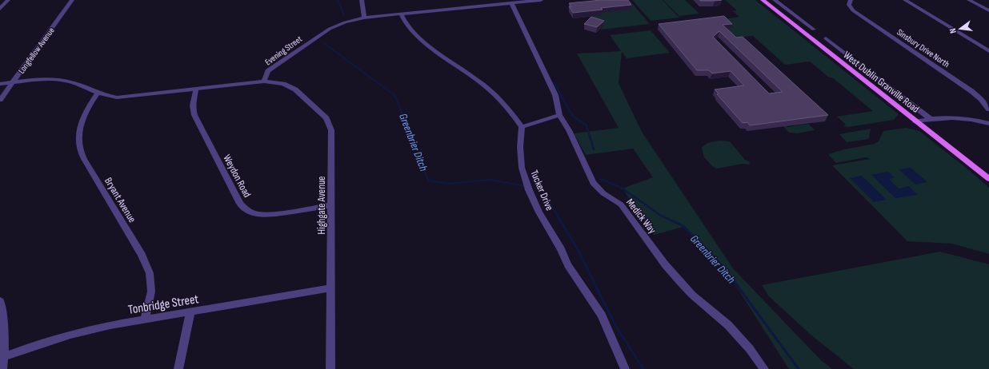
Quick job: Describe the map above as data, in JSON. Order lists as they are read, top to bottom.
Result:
{
  "streets": {
    "main road": ["West Dublin Granville Road"],
    "street": [
      "Sinsbury Drive North",
      "Longfellow Avenue",
      "Evening Street",
      "Weydon Road",
      "Tucker Drive",
      "Bryant Avenue",
      "Highgate Avenue",
      "Medick Way",
      "Tonbridge Street"
    ]
  },
  "crossings": [
    ["Longfellow Avenue", "Evening Street"],
    ["Evening Street", "Weydon Road"],
    ["Evening Street", "Bryant Avenue"],
    ["Evening Street", "Highgate Avenue"],
    ["Evening Street", "Medick Way"],
    ["Weydon Road", "Highgate Avenue"],
    ["Bryant Avenue", "Tonbridge Street"],
    ["Highgate Avenue", "Tonbridge Street"]
  ],
  "water": ["Greenbrier Ditch"],
  "north": "left"
}
